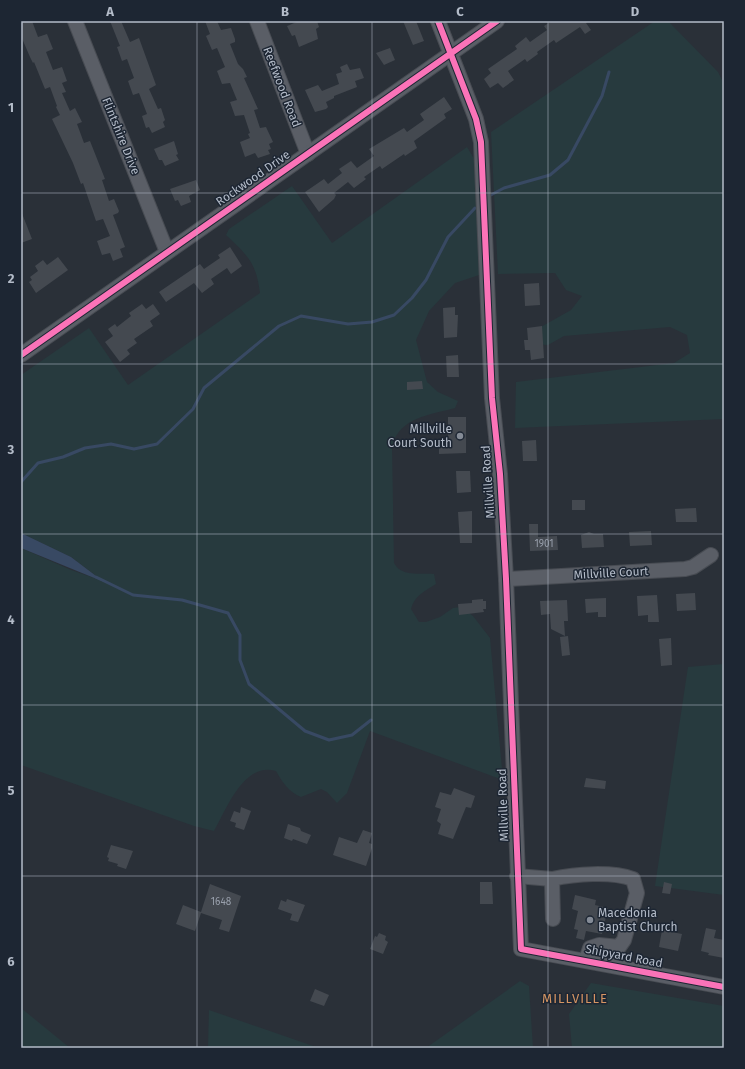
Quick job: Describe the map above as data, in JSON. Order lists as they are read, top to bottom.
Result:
{
  "streets": {
    "street": [
      "Reefwood Road",
      "Flintshire Drive",
      "Rockwood Drive",
      "Millville Road",
      "Millville Court",
      "Shipyard Road"
    ]
  },
  "crossings": [
    ["Reefwood Road", "Rockwood Drive"],
    ["Flintshire Drive", "Rockwood Drive"],
    ["Rockwood Drive", "Millville Road"],
    ["Millville Road", "Millville Court"],
    ["Millville Road", "Shipyard Road"]
  ],
  "districts": ["MILLVILLE"],
  "places": ["Millville Court South", "Macedonia Baptist Church"],
  "house_numbers": ["1901", "1648"],
  "grid": {
    "columns": [
      "A",
      "B",
      "C",
      "D"
    ],
    "rows": [
      "1",
      "2",
      "3",
      "4",
      "5",
      "6"
    ]
  }
}
